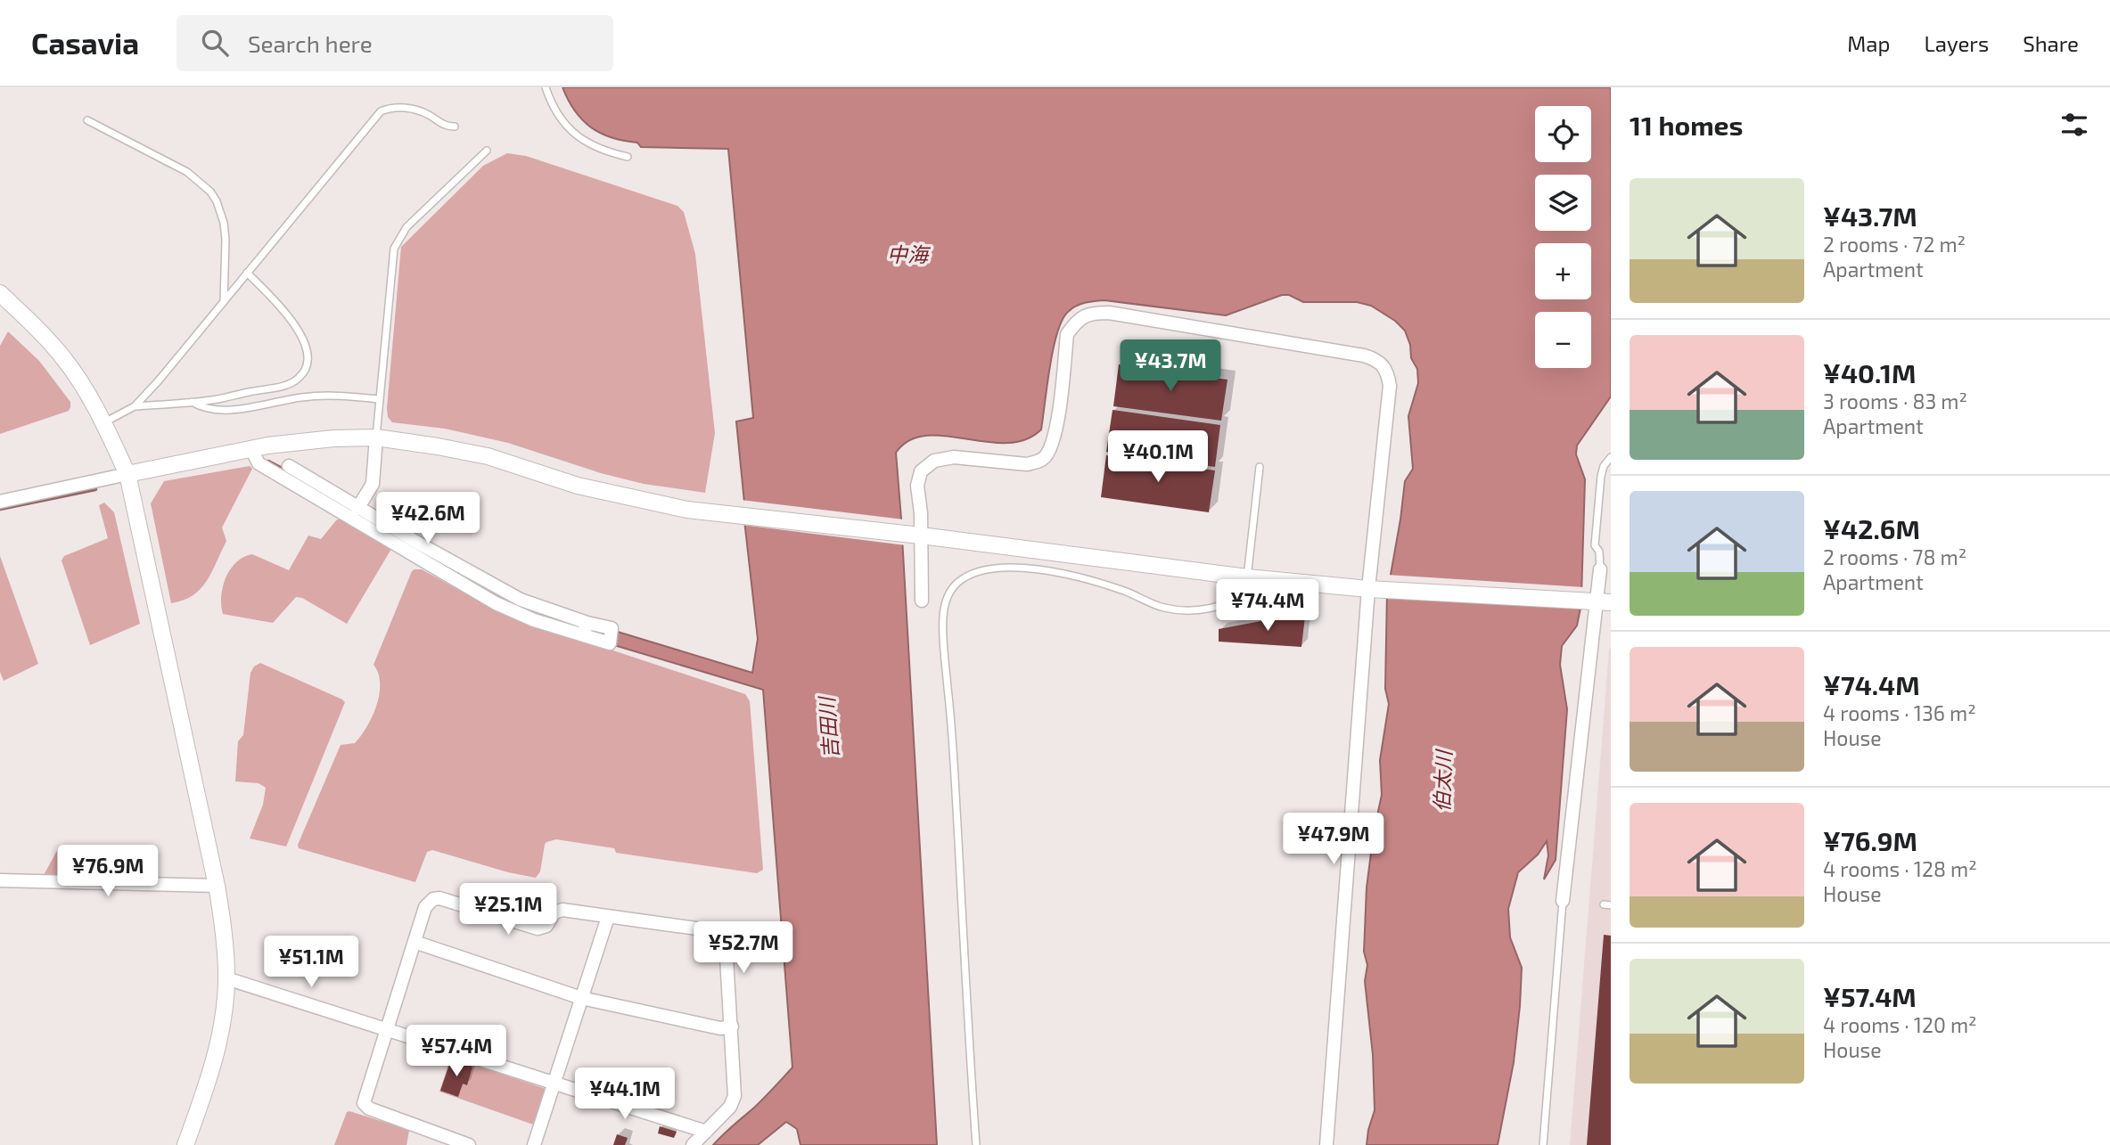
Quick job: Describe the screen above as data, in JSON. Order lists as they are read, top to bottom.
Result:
{
  "water": ["中海", "吉田川", "伯太川"],
  "page": {
    "header": "Casavia",
    "search": "Search here",
    "nav": ["Map", "Layers", "Share"],
    "heading": "11 homes",
    "map_buttons": ["+", "−"],
    "list": [
      {
        "name": "¥43.7M",
        "note": "2 rooms · 72 m² · Apartment"
      },
      {
        "name": "¥40.1M",
        "note": "3 rooms · 83 m² · Apartment"
      },
      {
        "name": "¥42.6M",
        "note": "2 rooms · 78 m² · Apartment"
      },
      {
        "name": "¥74.4M",
        "note": "4 rooms · 136 m² · House"
      },
      {
        "name": "¥76.9M",
        "note": "4 rooms · 128 m² · House"
      },
      {
        "name": "¥57.4M",
        "note": "4 rooms · 120 m² · House"
      }
    ],
    "price": [
      "¥43.7M",
      "¥40.1M",
      "¥42.6M",
      "¥74.4M",
      "¥47.9M",
      "¥76.9M",
      "¥25.1M",
      "¥52.7M",
      "¥51.1M",
      "¥57.4M",
      "¥44.1M"
    ]
  }
}
